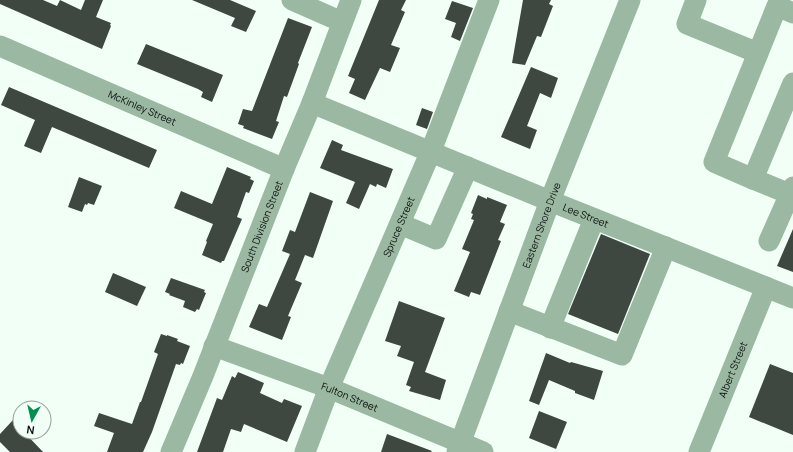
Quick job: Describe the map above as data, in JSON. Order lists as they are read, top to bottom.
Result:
{
  "streets": {
    "street": [
      "McKinley Street",
      "Lee Street",
      "Eastern Shore Drive",
      "South Division Street",
      "Spruce Street",
      "Albert Street",
      "Fulton Street"
    ]
  },
  "crossings": [
    ["McKinley Street", "South Division Street"],
    ["Lee Street", "Eastern Shore Drive"],
    ["Lee Street", "South Division Street"],
    ["Lee Street", "Spruce Street"],
    ["Lee Street", "Albert Street"],
    ["Eastern Shore Drive", "Fulton Street"],
    ["South Division Street", "Fulton Street"],
    ["Spruce Street", "Fulton Street"]
  ],
  "north": "bottom"
}
